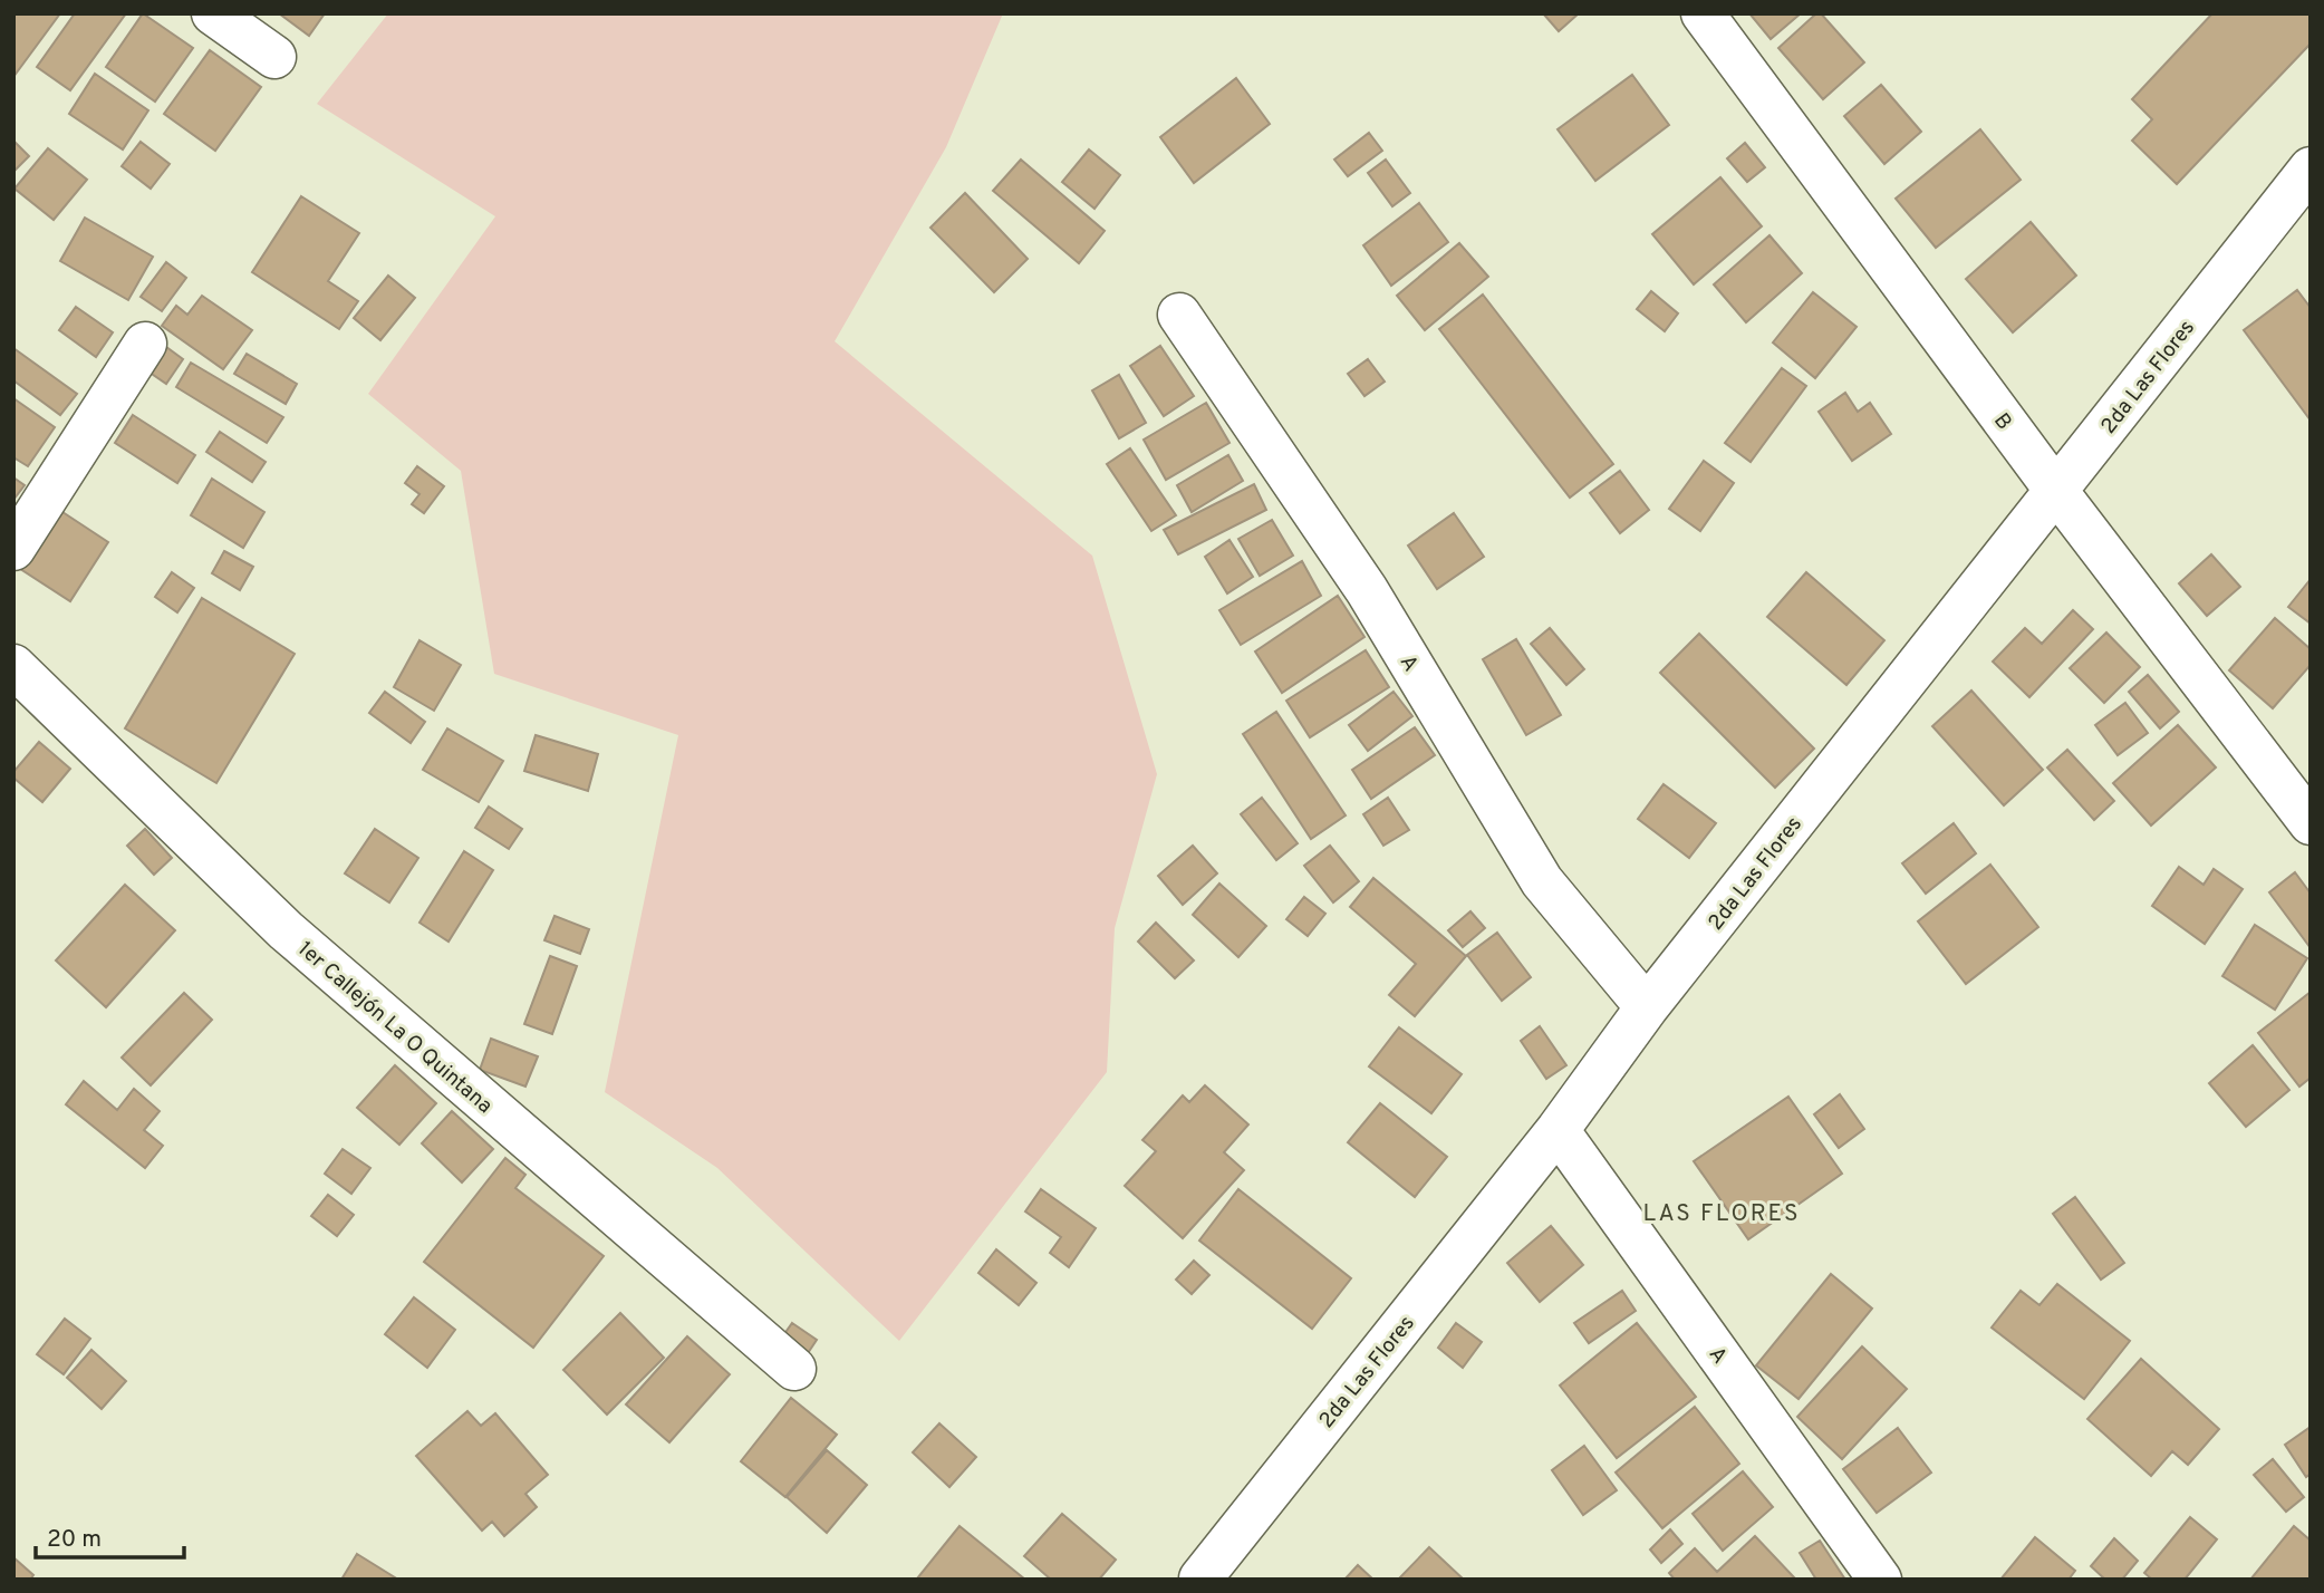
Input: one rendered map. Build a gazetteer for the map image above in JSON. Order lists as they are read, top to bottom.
{
  "streets": {
    "street": [
      "2da Las Flores",
      "B",
      "A",
      "1er Callejón La O Quintana"
    ]
  },
  "crossings": [
    ["2da Las Flores", "B"],
    ["2da Las Flores", "A"]
  ],
  "districts": ["LAS FLORES"],
  "scale_bar": "20 m"
}
